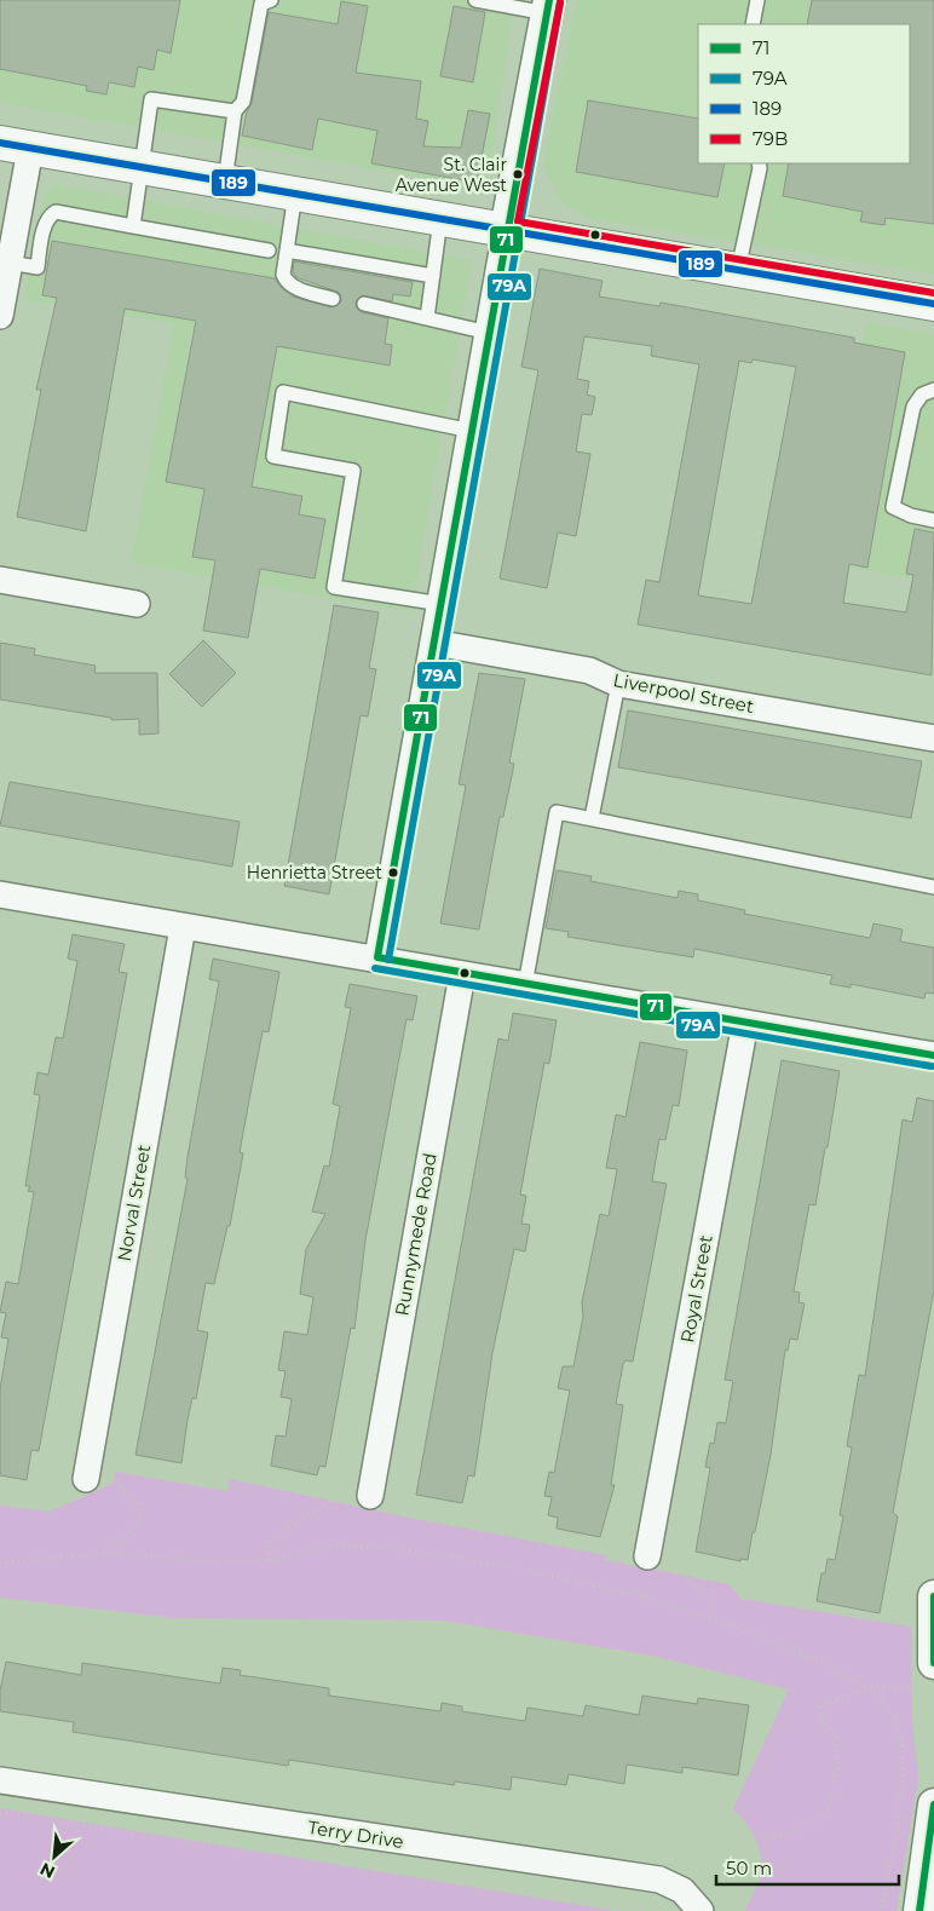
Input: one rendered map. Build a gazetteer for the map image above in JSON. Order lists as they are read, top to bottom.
{
  "streets": {
    "street": [
      "Liverpool Street",
      "Norval Street",
      "Runnymede Road",
      "Royal Street",
      "Terry Drive"
    ]
  },
  "places": ["St. Clair Avenue West", "Henrietta Street"],
  "lines": [
    "transit line 71",
    "transit line 79A",
    "transit line 79B",
    "transit line 189"
  ],
  "legend": [
    "71",
    "79A",
    "189",
    "79B"
  ],
  "scale_bar": "50 m",
  "north": "bottom left"
}
